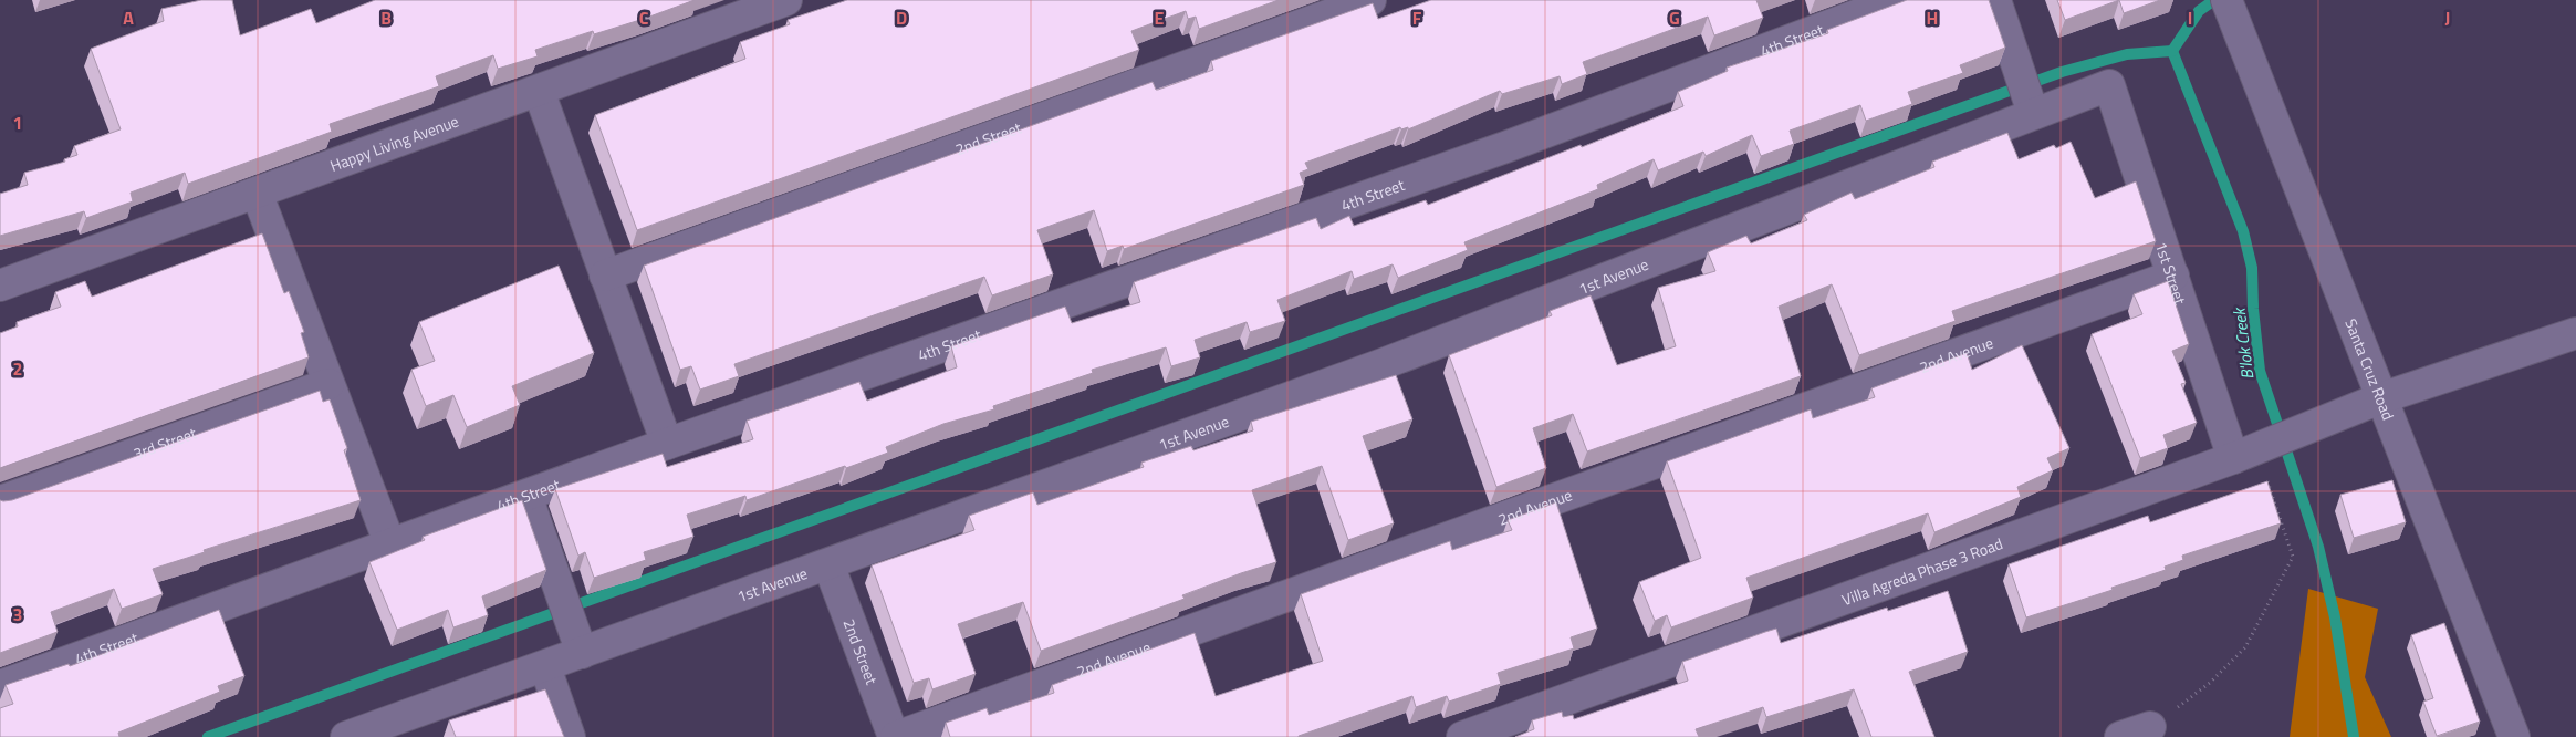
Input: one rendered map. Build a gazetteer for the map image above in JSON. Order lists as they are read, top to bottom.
{
  "streets": {
    "street": [
      "4th Street",
      "2nd Street",
      "Happy Living Avenue",
      "1st Street",
      "1st Avenue",
      "2nd Avenue",
      "Santa Cruz Road",
      "3rd Street",
      "Villa Agreda Phase 3 Road"
    ]
  },
  "crossings": [
    ["2nd Street", "1st Avenue"],
    ["2nd Street", "2nd Avenue"],
    ["1st Street", "1st Avenue"],
    ["1st Street", "2nd Avenue"],
    ["1st Street", "Villa Agreda Phase 3 Road"],
    ["Santa Cruz Road", "Villa Agreda Phase 3 Road"]
  ],
  "water": ["B'lok Creek"],
  "grid": {
    "columns": [
      "A",
      "B",
      "C",
      "D",
      "E",
      "F",
      "G",
      "H",
      "I",
      "J"
    ],
    "rows": ["1", "2", "3"]
  }
}
